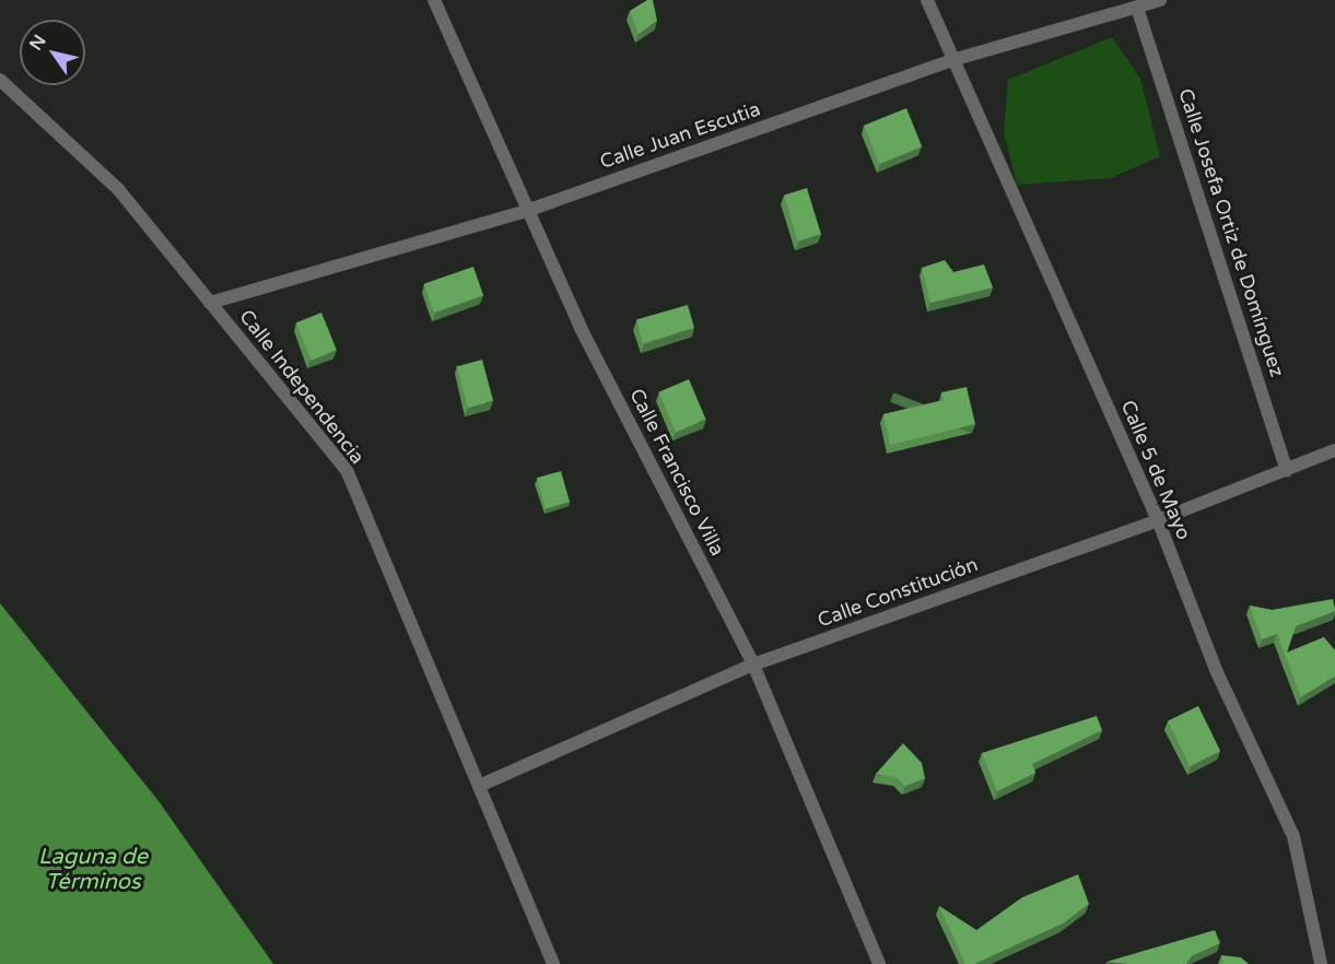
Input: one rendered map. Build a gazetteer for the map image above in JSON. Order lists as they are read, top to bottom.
{
  "streets": {
    "street": [
      "Calle Juan Escutia",
      "Calle Josefa Ortiz de Domínguez",
      "Calle Independencia",
      "Calle 5 de Mayo",
      "Calle Francisco Villa",
      "Calle Constitución"
    ]
  },
  "crossings": [
    ["Calle Juan Escutia", "Calle Josefa Ortiz de Domínguez"],
    ["Calle Juan Escutia", "Calle Independencia"],
    ["Calle Juan Escutia", "Calle 5 de Mayo"],
    ["Calle Juan Escutia", "Calle Francisco Villa"],
    ["Calle Josefa Ortiz de Domínguez", "Calle Constitución"],
    ["Calle Independencia", "Calle Constitución"],
    ["Calle 5 de Mayo", "Calle Constitución"],
    ["Calle Francisco Villa", "Calle Constitución"]
  ],
  "water": ["Laguna de Términos"],
  "north": "top left"
}
